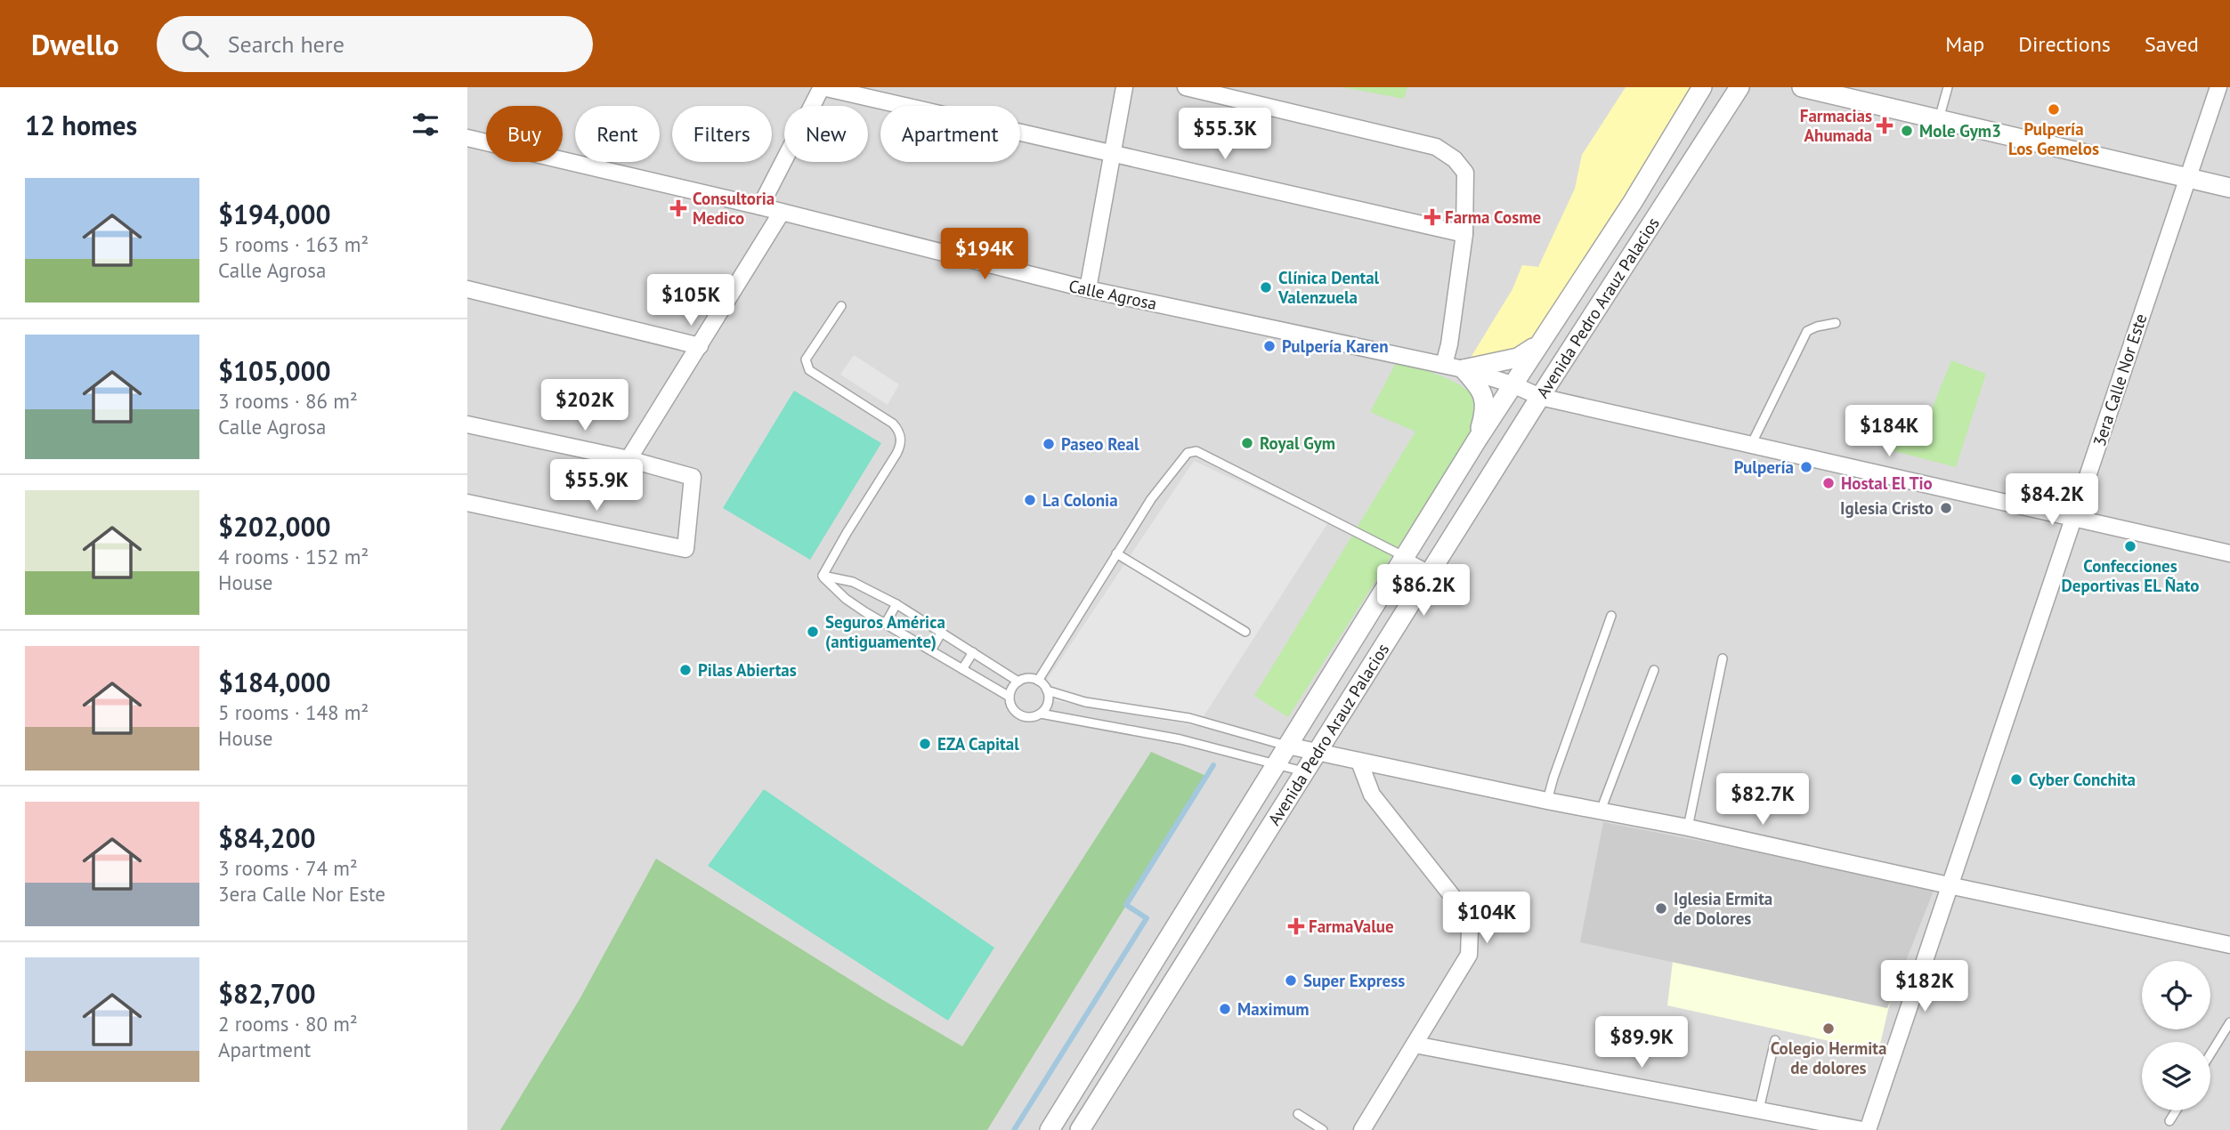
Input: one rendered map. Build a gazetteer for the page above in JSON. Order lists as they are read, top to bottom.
{
  "streets": {
    "street": ["Calle Agrosa", "Avenida Pedro Arauz Palacios", "3era Calle Nor Este"]
  },
  "crossings": [
    ["Calle Agrosa", "Avenida Pedro Arauz Palacios"],
    ["Calle Agrosa", "3era Calle Nor Este"]
  ],
  "places": {
    "other": [
      "Pulpería Los Gemelos",
      "Mole Gym3",
      "Clínica Dental Valenzuela",
      "Pulpería Karen",
      "Royal Gym",
      "Paseo Real",
      "Pulpería",
      "Hostal El Tio",
      "La Colonia",
      "Iglesia Cristo",
      "Confecciones Deportivas EL Ñato",
      "Seguros América (antiguamente)",
      "Pilas Abiertas",
      "EZA Capital",
      "Cyber Conchita",
      "Iglesia Ermita de Dolores",
      "Super Express",
      "Maximum",
      "Colegio Hermita de dolores"
    ],
    "health": [
      "Farmacias Ahumada",
      "Consultoria Medico",
      "Farma Cosme",
      "FarmaValue"
    ]
  },
  "page": {
    "header": "Dwello",
    "search": "Search here",
    "nav": ["Map", "Directions", "Saved"],
    "heading": "12 homes",
    "chip": [
      "Buy",
      "Rent",
      "Filters",
      "New",
      "Apartment"
    ],
    "price": [
      "$55.3K",
      "$194K",
      "$105K",
      "$202K",
      "$184K",
      "$55.9K",
      "$84.2K",
      "$86.2K",
      "$82.7K",
      "$104K",
      "$182K",
      "$89.9K"
    ],
    "list": [
      {
        "name": "$194,000",
        "note": "5 rooms · 163 m² · Calle Agrosa"
      },
      {
        "name": "$105,000",
        "note": "3 rooms · 86 m² · Calle Agrosa"
      },
      {
        "name": "$202,000",
        "note": "4 rooms · 152 m² · House"
      },
      {
        "name": "$184,000",
        "note": "5 rooms · 148 m² · House"
      },
      {
        "name": "$84,200",
        "note": "3 rooms · 74 m² · 3era Calle Nor Este"
      },
      {
        "name": "$82,700",
        "note": "2 rooms · 80 m² · Apartment"
      }
    ]
  }
}
